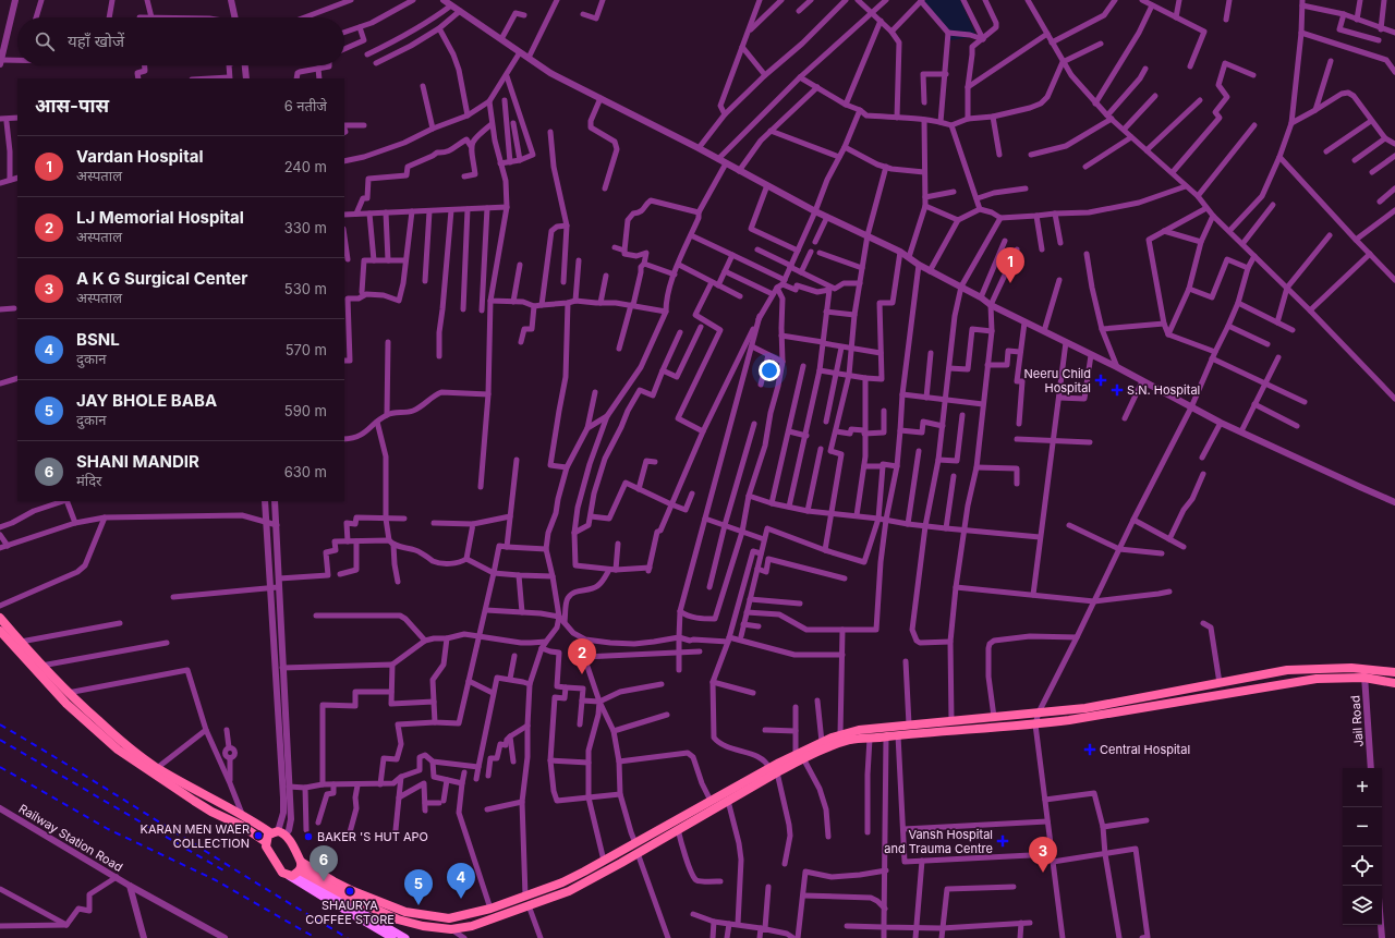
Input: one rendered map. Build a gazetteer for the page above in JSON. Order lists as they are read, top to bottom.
{
  "streets": {
    "street": ["Jail Road", "Railway Station Road"]
  },
  "places": {
    "health": [
      "Neeru Child Hospital",
      "S.N. Hospital",
      "Central Hospital",
      "Vansh Hospital and Trauma Centre"
    ],
    "other": ["KARAN MEN WAER COLLECTION", "BAKER 'S HUT APO", "SHAURYA COFFEE STORE"]
  },
  "page": {
    "search": "यहाँ खोजें",
    "heading": ["आस-पास", "6 नतीजे"],
    "list": [
      {
        "mark": "1",
        "name": "Vardan Hospital",
        "note": "अस्पताल",
        "value": "240 m"
      },
      {
        "mark": "2",
        "name": "LJ Memorial Hospital",
        "note": "अस्पताल",
        "value": "330 m"
      },
      {
        "mark": "3",
        "name": "A K G Surgical Center",
        "note": "अस्पताल",
        "value": "530 m"
      },
      {
        "mark": "4",
        "name": "BSNL",
        "note": "दुकान",
        "value": "570 m"
      },
      {
        "mark": "5",
        "name": "JAY BHOLE BABA",
        "note": "दुकान",
        "value": "590 m"
      },
      {
        "mark": "6",
        "name": "SHANI MANDIR",
        "note": "मंदिर",
        "value": "630 m"
      }
    ],
    "pins": [
      "1",
      "2",
      "3",
      "6",
      "4",
      "5"
    ],
    "map_buttons": ["+", "−"]
  }
}
